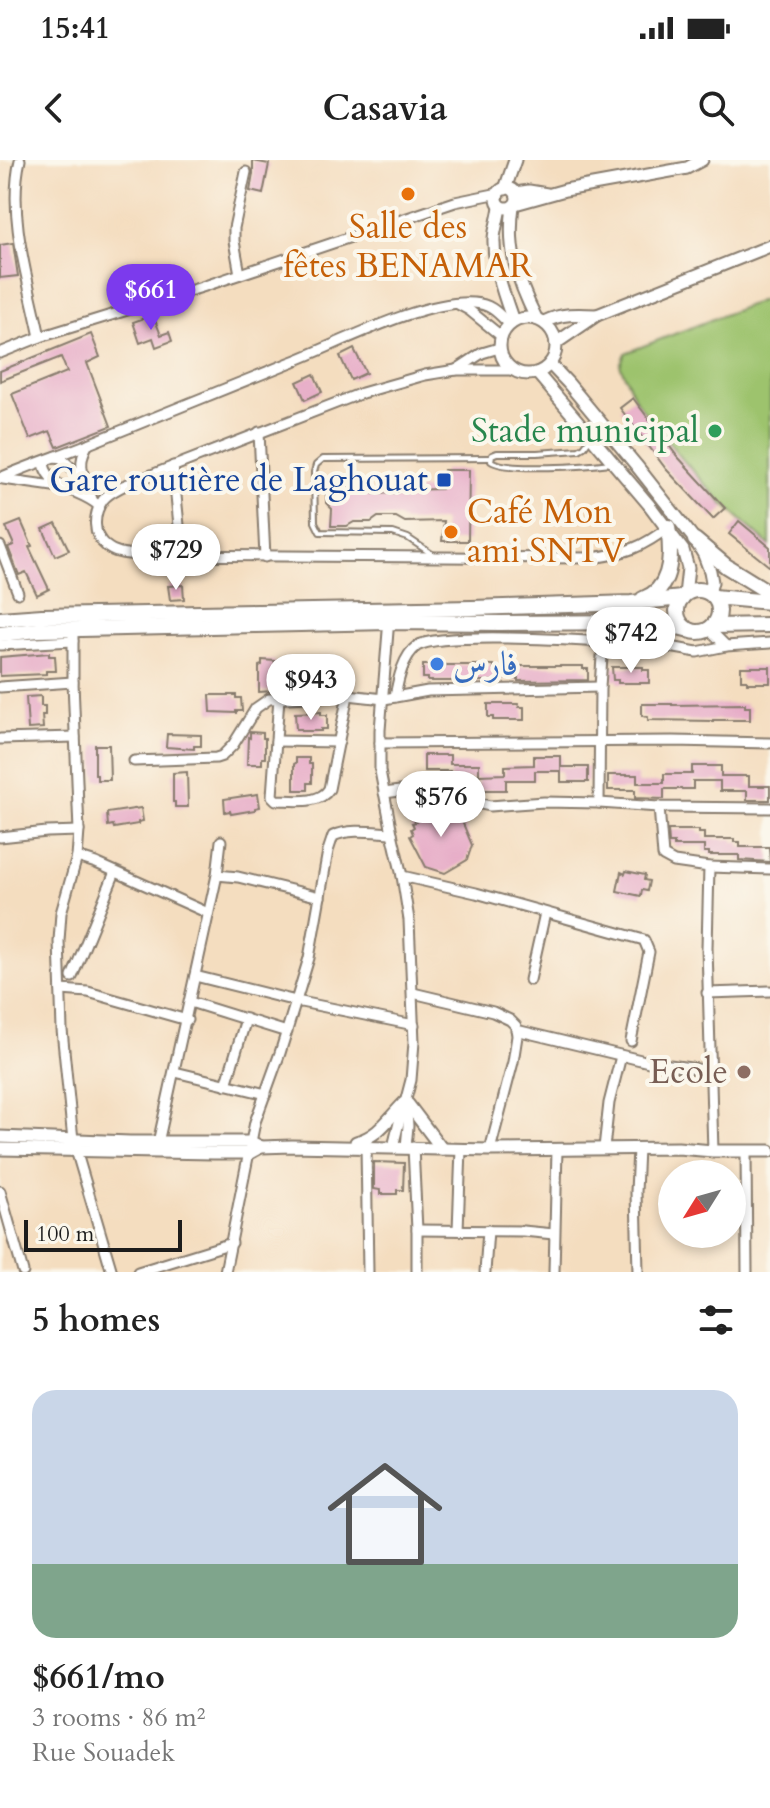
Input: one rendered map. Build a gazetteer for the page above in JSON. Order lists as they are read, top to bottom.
{
  "places": {
    "other": [
      "Salle des fêtes BENAMAR",
      "Stade municipal",
      "Café Mon ami SNTV",
      "فارس",
      "Ecole"
    ],
    "transit": ["Gare routière de Laghouat"]
  },
  "scale_bar": "100 m",
  "north": "bottom left",
  "page": {
    "status": "15:41",
    "header": "Casavia",
    "price": [
      "$661",
      "$729",
      "$742",
      "$943",
      "$576"
    ],
    "scale": "100 m",
    "heading": "5 homes",
    "list": [
      {
        "name": "$661/mo",
        "note": "3 rooms · 86 m² · Rue Souadek"
      }
    ]
  }
}
